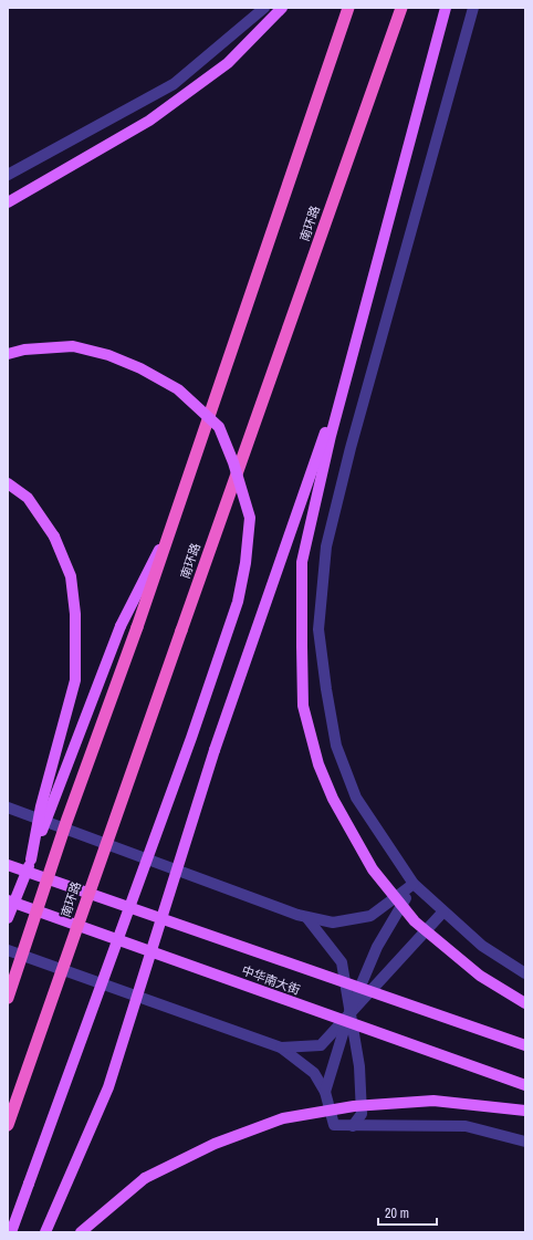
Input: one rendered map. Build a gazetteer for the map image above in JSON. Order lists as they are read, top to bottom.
{
  "streets": {
    "highway": ["南环路"],
    "main road": ["中华南大街"]
  },
  "scale_bar": "20 m"
}
